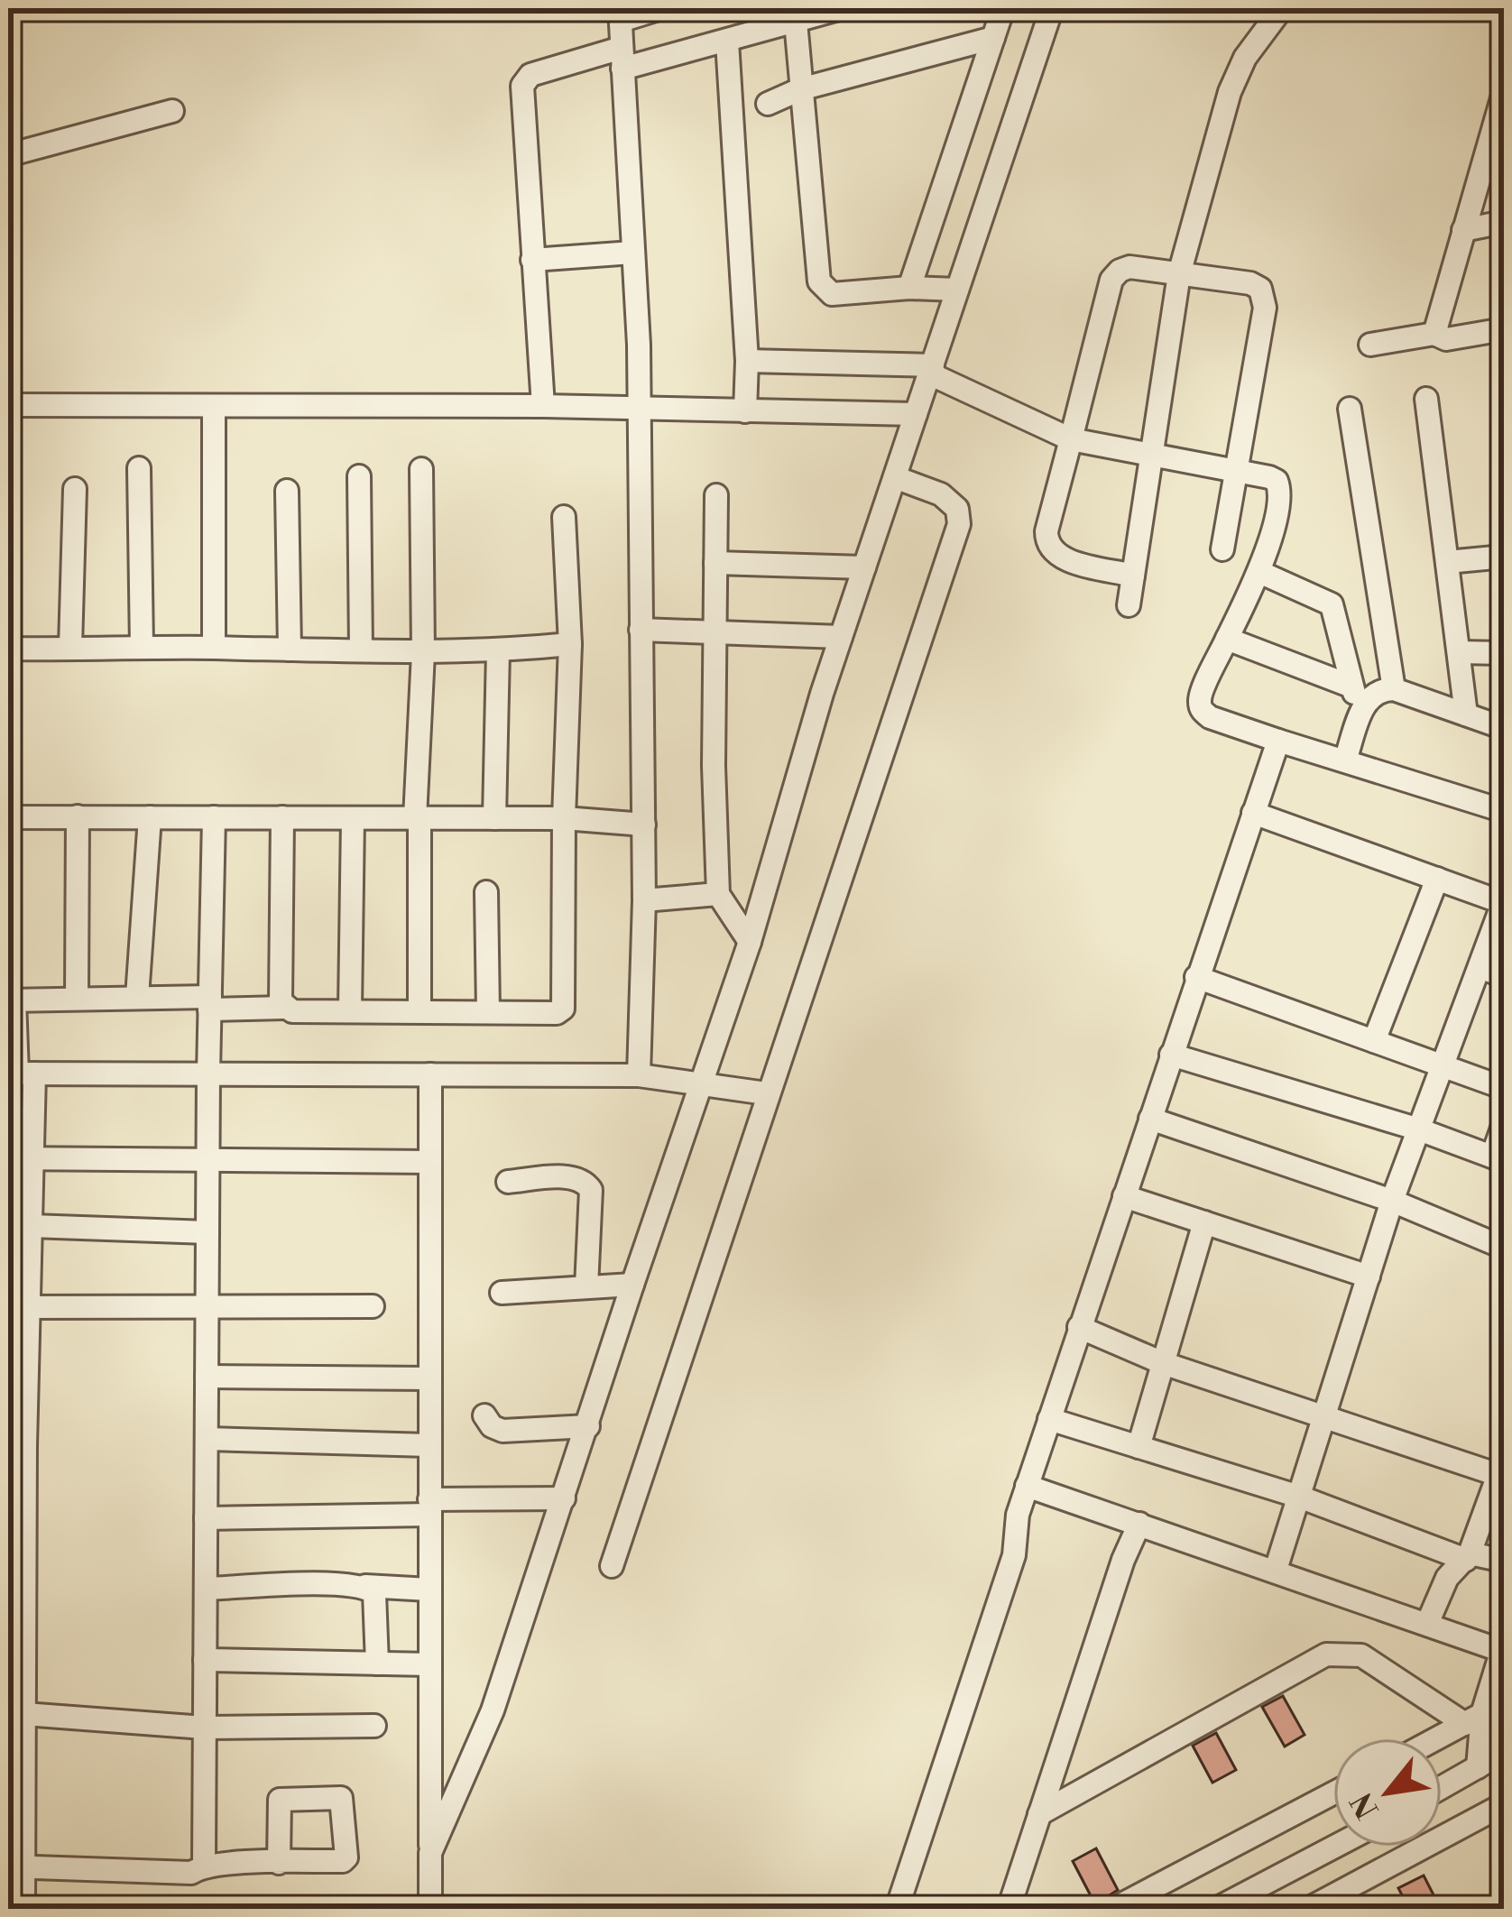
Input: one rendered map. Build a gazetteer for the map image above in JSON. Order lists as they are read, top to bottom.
{
  "north": "bottom left"
}
